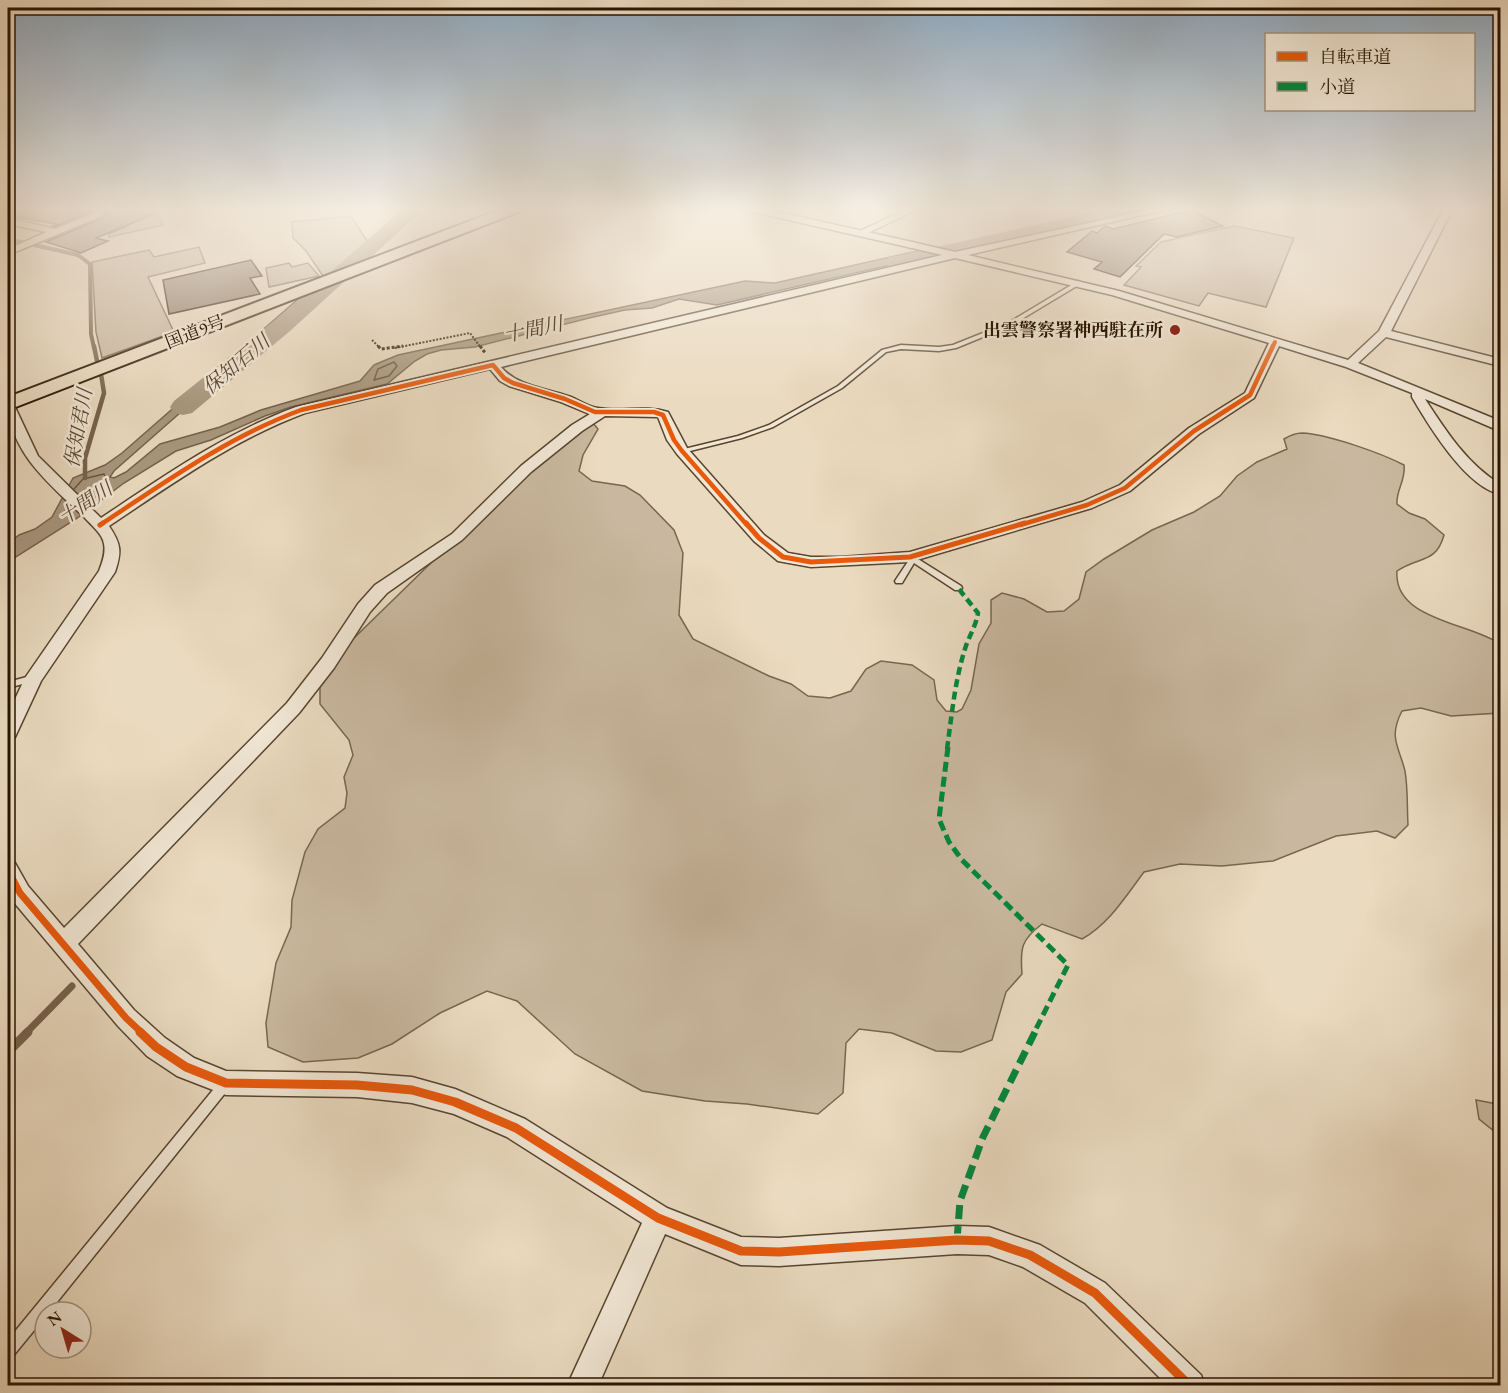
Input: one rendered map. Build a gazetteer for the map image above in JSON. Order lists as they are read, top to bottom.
{
  "streets": {
    "highway": ["国道9号"]
  },
  "water": ["十間川", "保知石川", "保知君川"],
  "places": ["出雲警察署神西駐在所"],
  "legend": ["自転車道", "小道"],
  "north": "top left"
}
